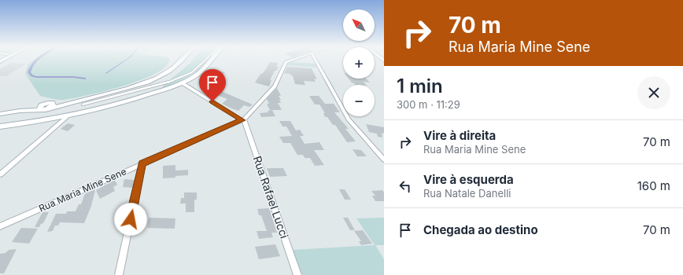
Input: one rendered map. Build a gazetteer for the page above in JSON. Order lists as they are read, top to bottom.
{
  "streets": {
    "street": ["Rua Maria Mine Sene", "Rua Rafael Lucci"]
  },
  "crossings": [
    ["Rua Maria Mine Sene", "Rua Rafael Lucci"]
  ],
  "north": "top left",
  "page": {
    "turn": ["70 m", "Rua Maria Mine Sene"],
    "map_buttons": ["+", "−"],
    "heading": ["1 min", "300 m · 11:29"],
    "list": [
      {
        "name": "Vire à direita",
        "note": "Rua Maria Mine Sene",
        "value": "70 m"
      },
      {
        "name": "Vire à esquerda",
        "note": "Rua Natale Danelli",
        "value": "160 m"
      },
      {
        "name": "Chegada ao destino",
        "value": "70 m"
      }
    ]
  }
}
